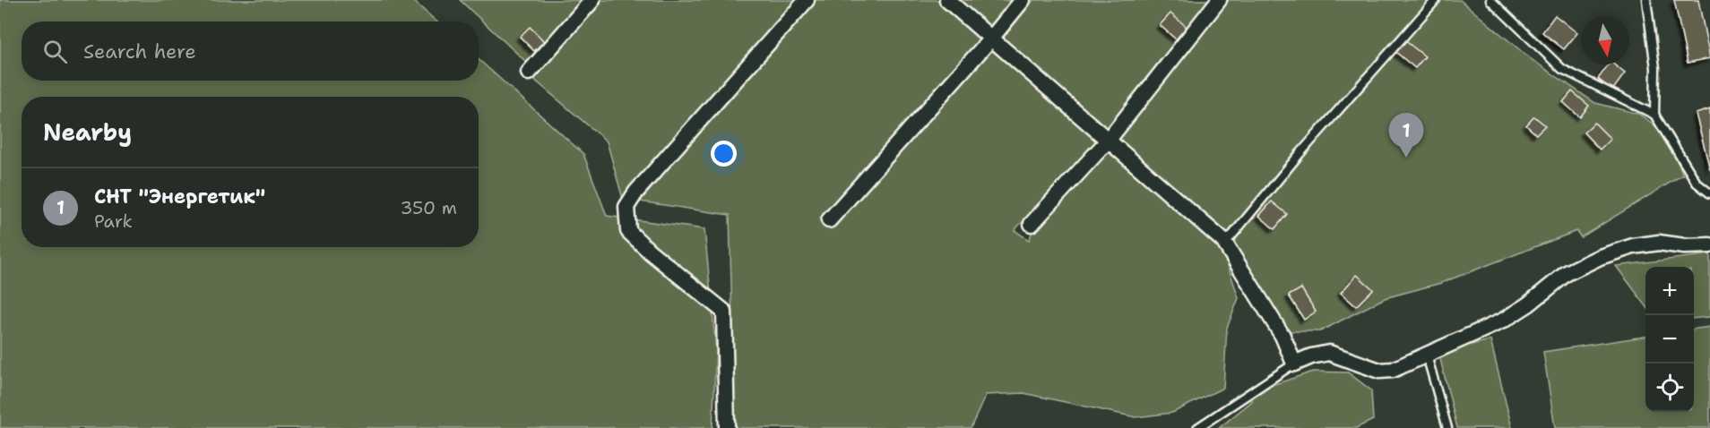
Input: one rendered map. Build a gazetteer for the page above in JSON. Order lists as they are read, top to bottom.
{
  "north": "bottom",
  "page": {
    "search": "Search here",
    "heading": "Nearby",
    "pins": "1",
    "list": [
      {
        "mark": "1",
        "name": "СНТ \"Энергетик\"",
        "note": "Park",
        "value": "350 m"
      }
    ],
    "map_buttons": ["+", "−"]
  }
}
